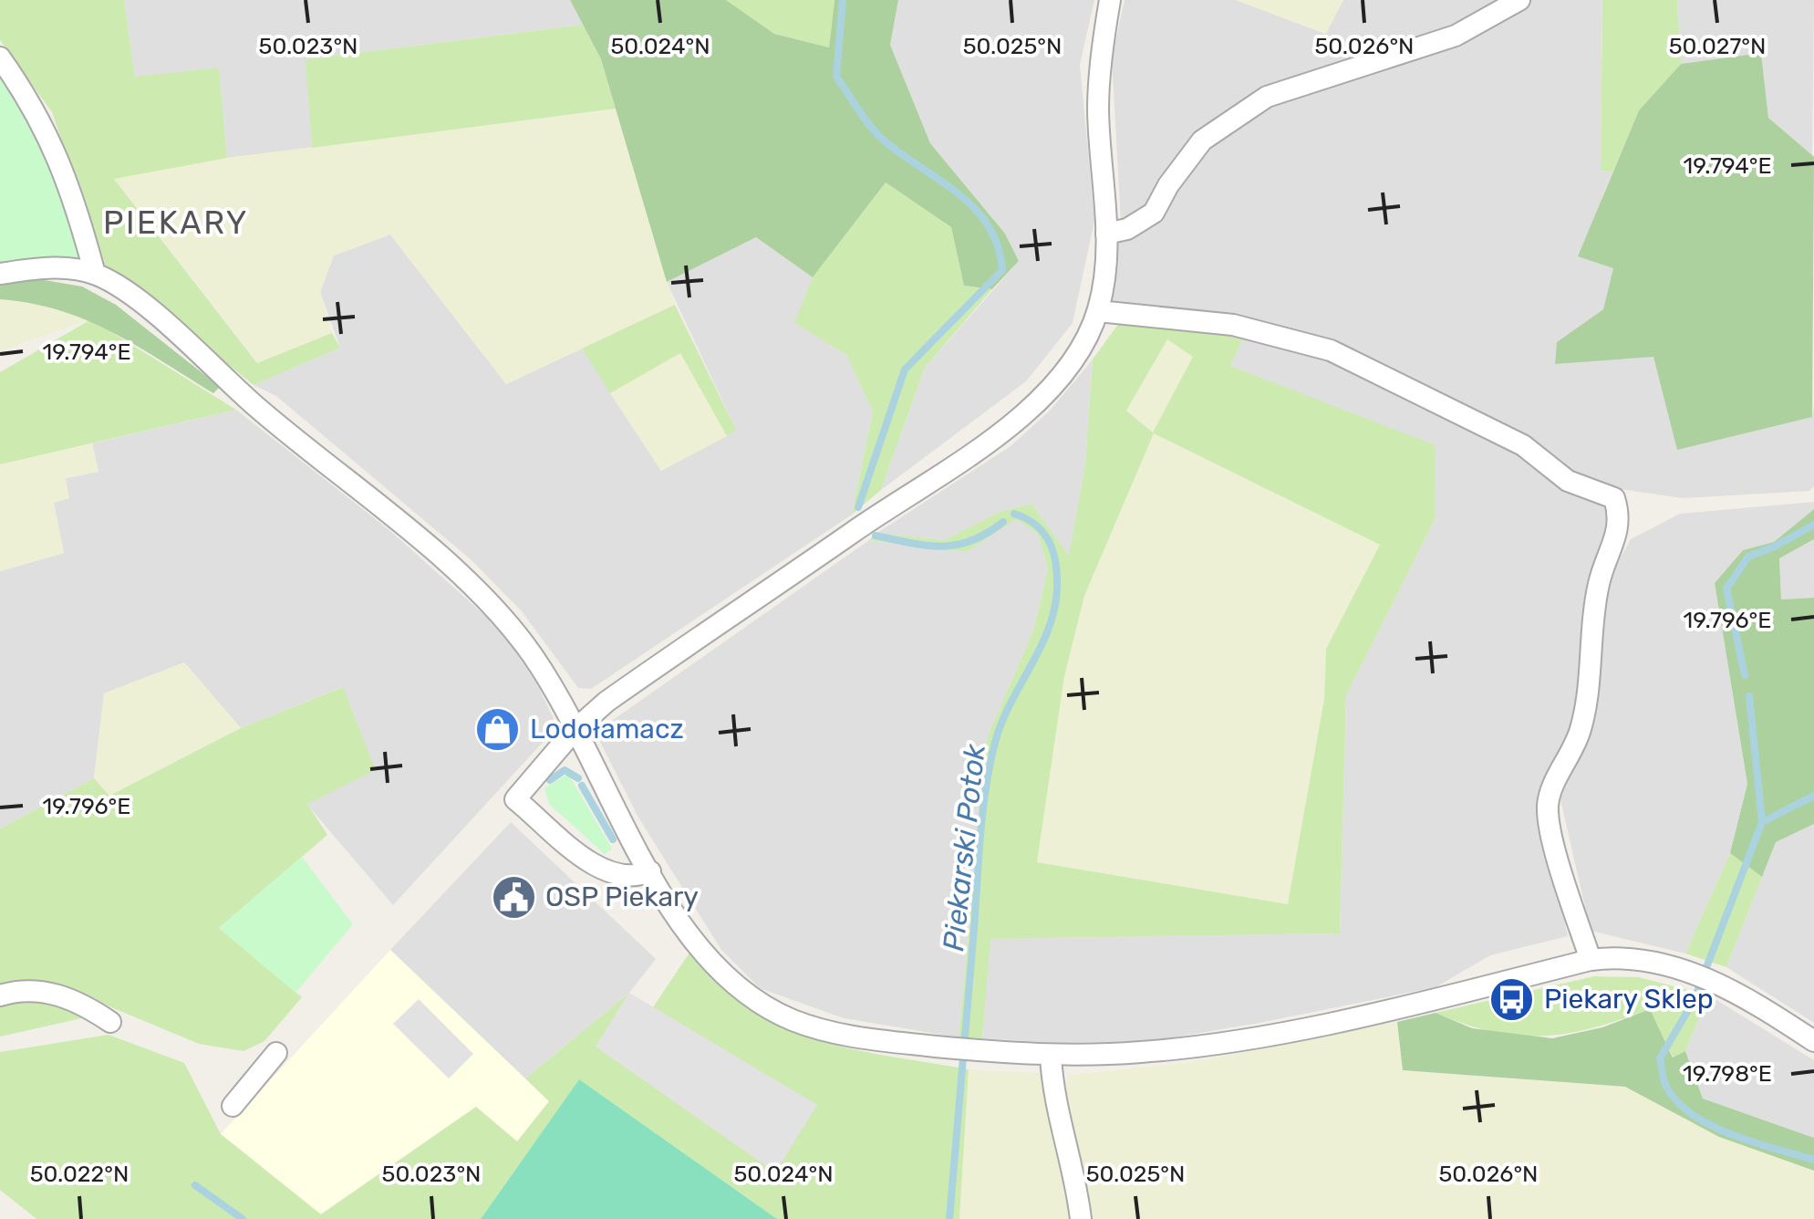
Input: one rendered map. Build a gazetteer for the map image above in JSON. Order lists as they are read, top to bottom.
{
  "districts": ["PIEKARY"],
  "water": ["Piekarski Potok"],
  "places": {
    "shop": ["Lodołamacz"],
    "public building": ["OSP Piekary"],
    "bus stop": ["Piekary Sklep"]
  },
  "coordinates": [
    "50.023°N",
    "50.024°N",
    "50.025°N",
    "50.026°N",
    "50.027°N",
    "19.794°E",
    "19.796°E",
    "19.798°E",
    "50.022°N"
  ]
}
